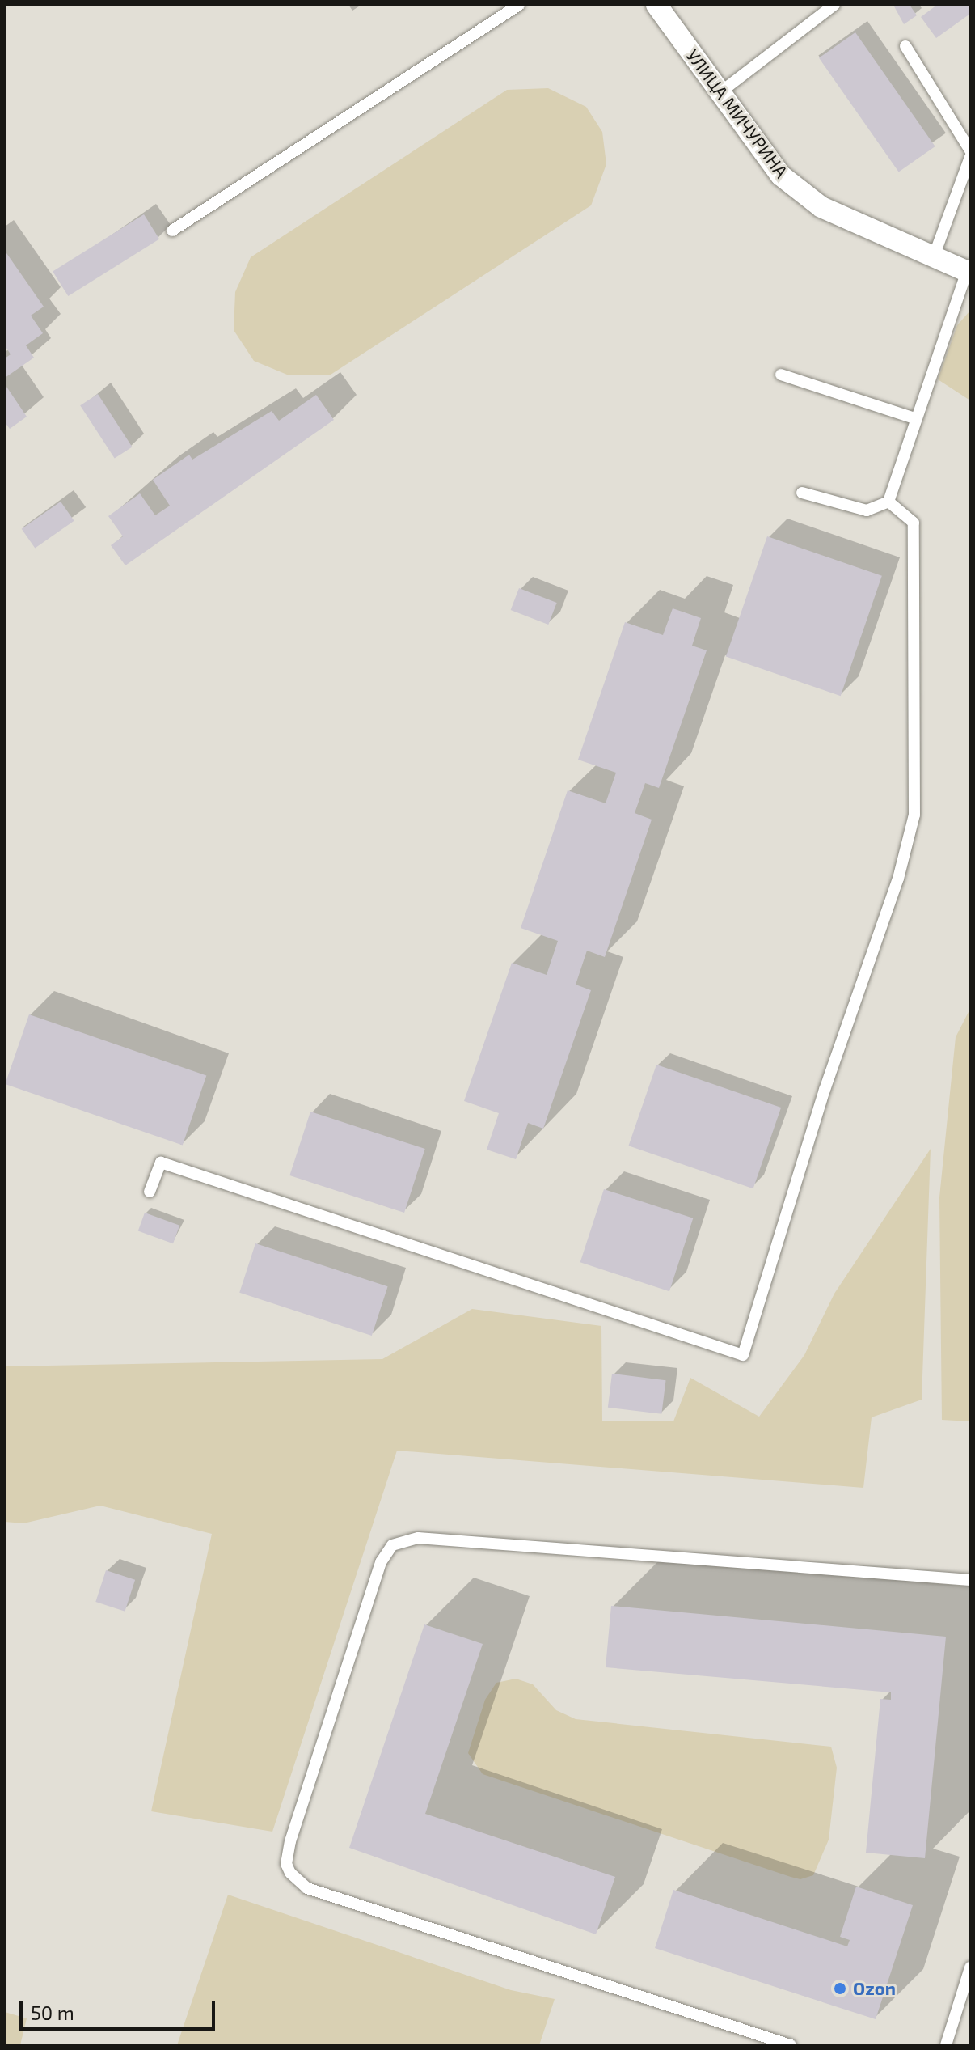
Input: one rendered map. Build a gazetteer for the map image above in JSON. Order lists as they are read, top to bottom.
{
  "streets": {
    "street": ["УЛИЦА МИЧУРИНА"]
  },
  "places": ["Ozon"],
  "scale_bar": "50 m"
}
